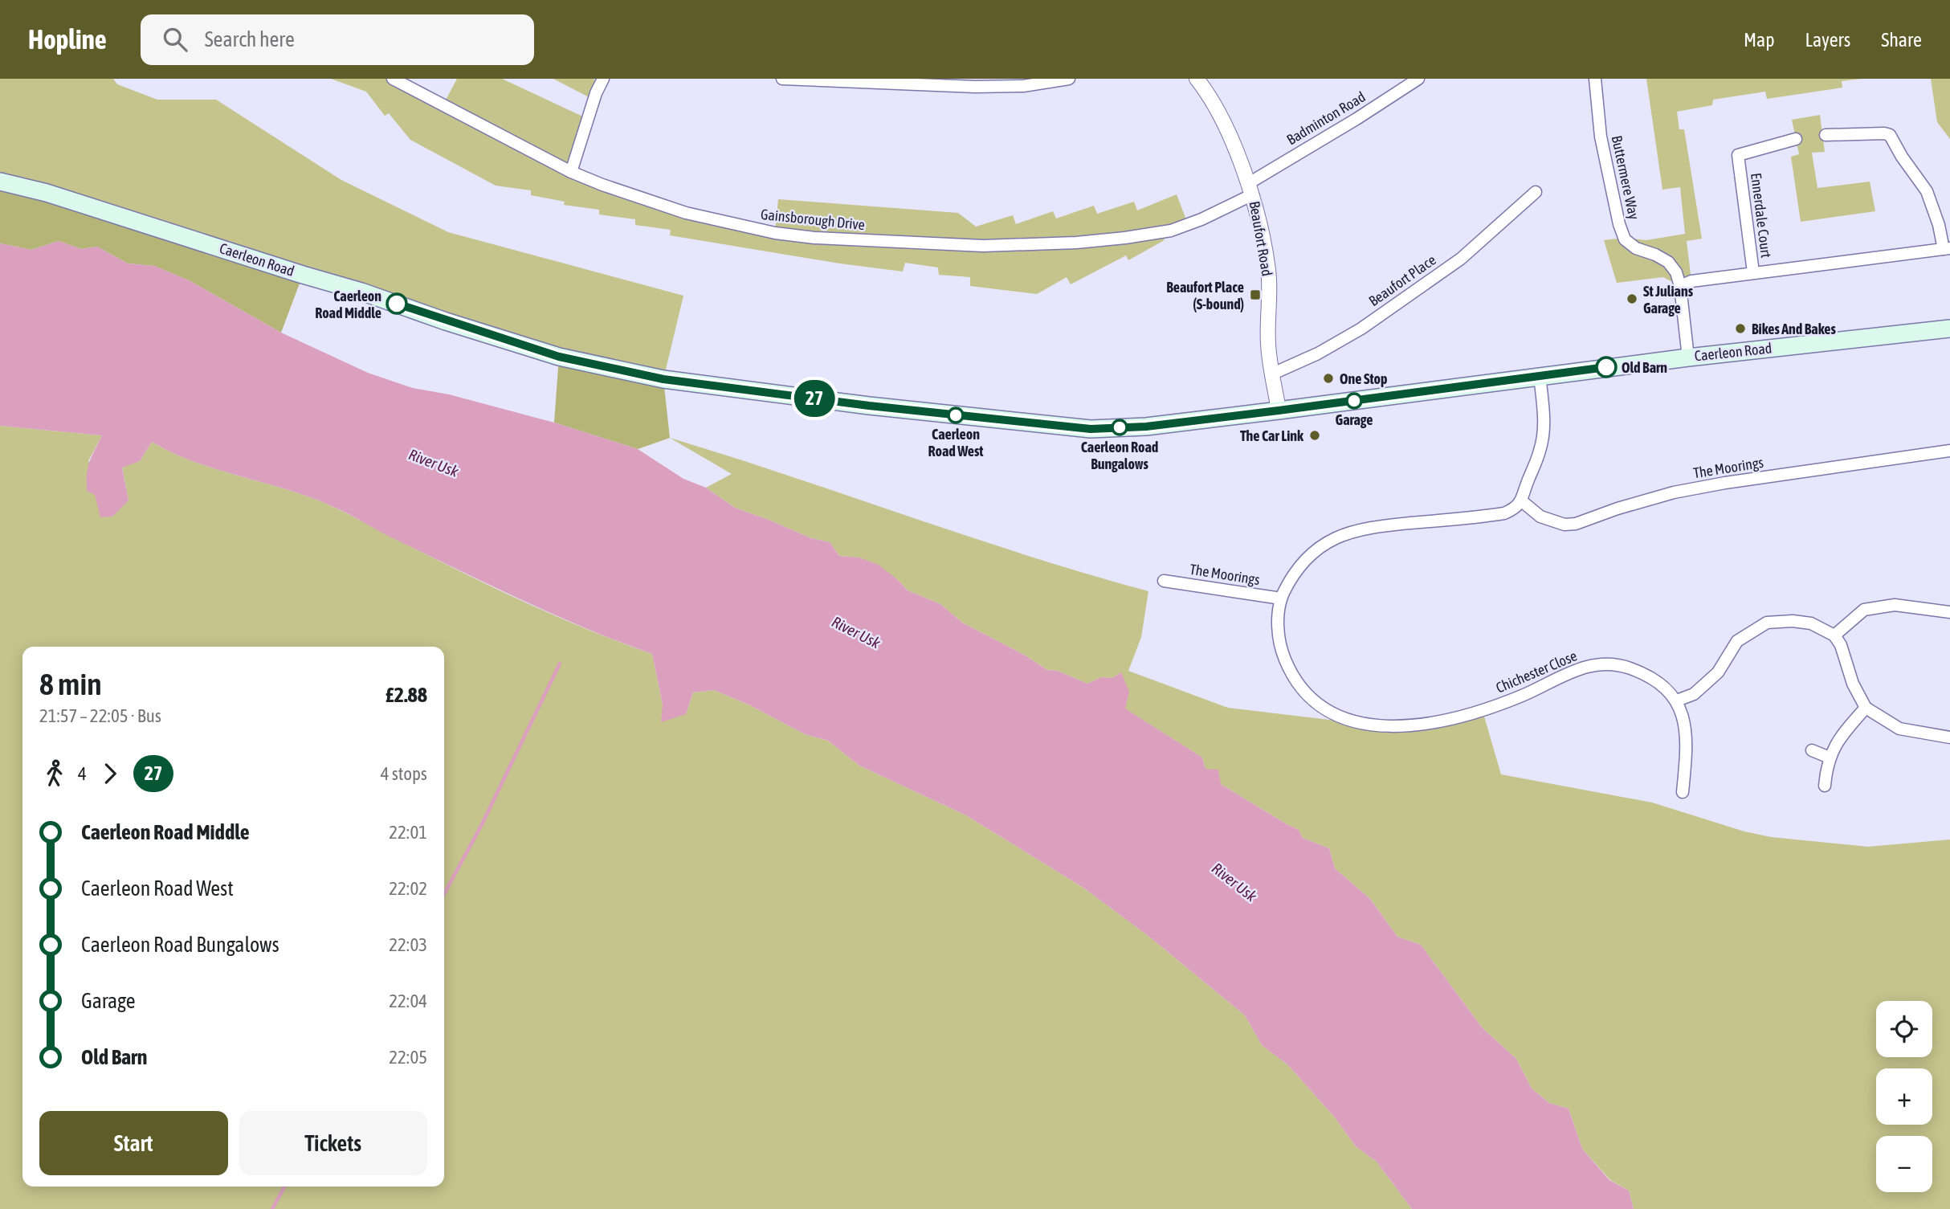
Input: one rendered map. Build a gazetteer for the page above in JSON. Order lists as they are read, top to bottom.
{
  "streets": {
    "main road": ["Caerleon Road"],
    "street": [
      "Badminton Road",
      "Buttermere Way",
      "Ennerdale Court",
      "Gainsborough Drive",
      "Beaufort Road",
      "Beaufort Place",
      "The Moorings",
      "Chichester Close"
    ]
  },
  "crossings": [
    ["Badminton Road", "Gainsborough Drive"],
    ["Badminton Road", "Beaufort Road"],
    ["Gainsborough Drive", "Beaufort Road"],
    ["Beaufort Road", "Caerleon Road"],
    ["Beaufort Road", "Beaufort Place"],
    ["The Moorings", "Chichester Close"]
  ],
  "water": ["River Usk"],
  "places": {
    "transit": ["Beaufort Place (S-bound)"],
    "other": [
      "St Julians Garage",
      "Caerleon Road Middle",
      "Bikes And Bakes",
      "Old Barn",
      "One Stop",
      "Garage",
      "Caerleon Road West",
      "Caerleon Road Bungalows",
      "The Car Link"
    ]
  },
  "lines": ["bus line 27"],
  "page": {
    "header": "Hopline",
    "search": "Search here",
    "nav": ["Map", "Layers", "Share"],
    "on_map": "27",
    "heading": ["8 min", "21:57 – 22:05 · Bus", "£2.88"],
    "legs": ["4", "27", "4 stops"],
    "list": [
      {
        "name": "Caerleon Road Middle",
        "value": "22:01"
      },
      {
        "name": "Caerleon Road West",
        "value": "22:02"
      },
      {
        "name": "Caerleon Road Bungalows",
        "value": "22:03"
      },
      {
        "name": "Garage",
        "value": "22:04"
      },
      {
        "name": "Old Barn",
        "value": "22:05"
      }
    ],
    "map_buttons": ["+", "−"],
    "buttons": ["Start", "Tickets"]
  }
}
